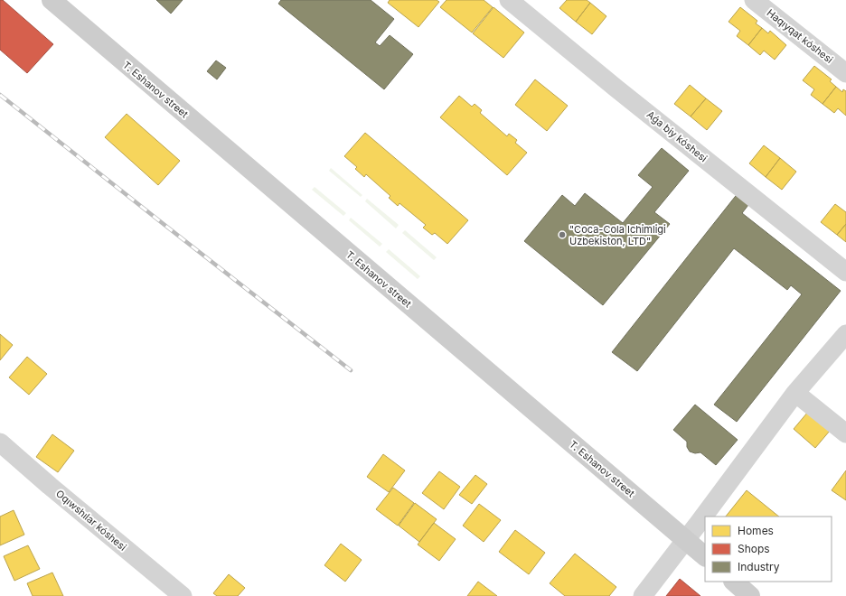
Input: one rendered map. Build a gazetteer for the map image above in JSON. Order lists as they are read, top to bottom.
{
  "streets": {
    "main road": ["T. Eshanov street"],
    "street": ["Haqıyqat kóshesi", "Aǵa biy kóshesi", "Oqıwshılar kóshesi"]
  },
  "places": ["\"Coca-Cola Ichimligi Uzbekiston, LTD\""],
  "legend": ["Homes", "Shops", "Industry"]
}
